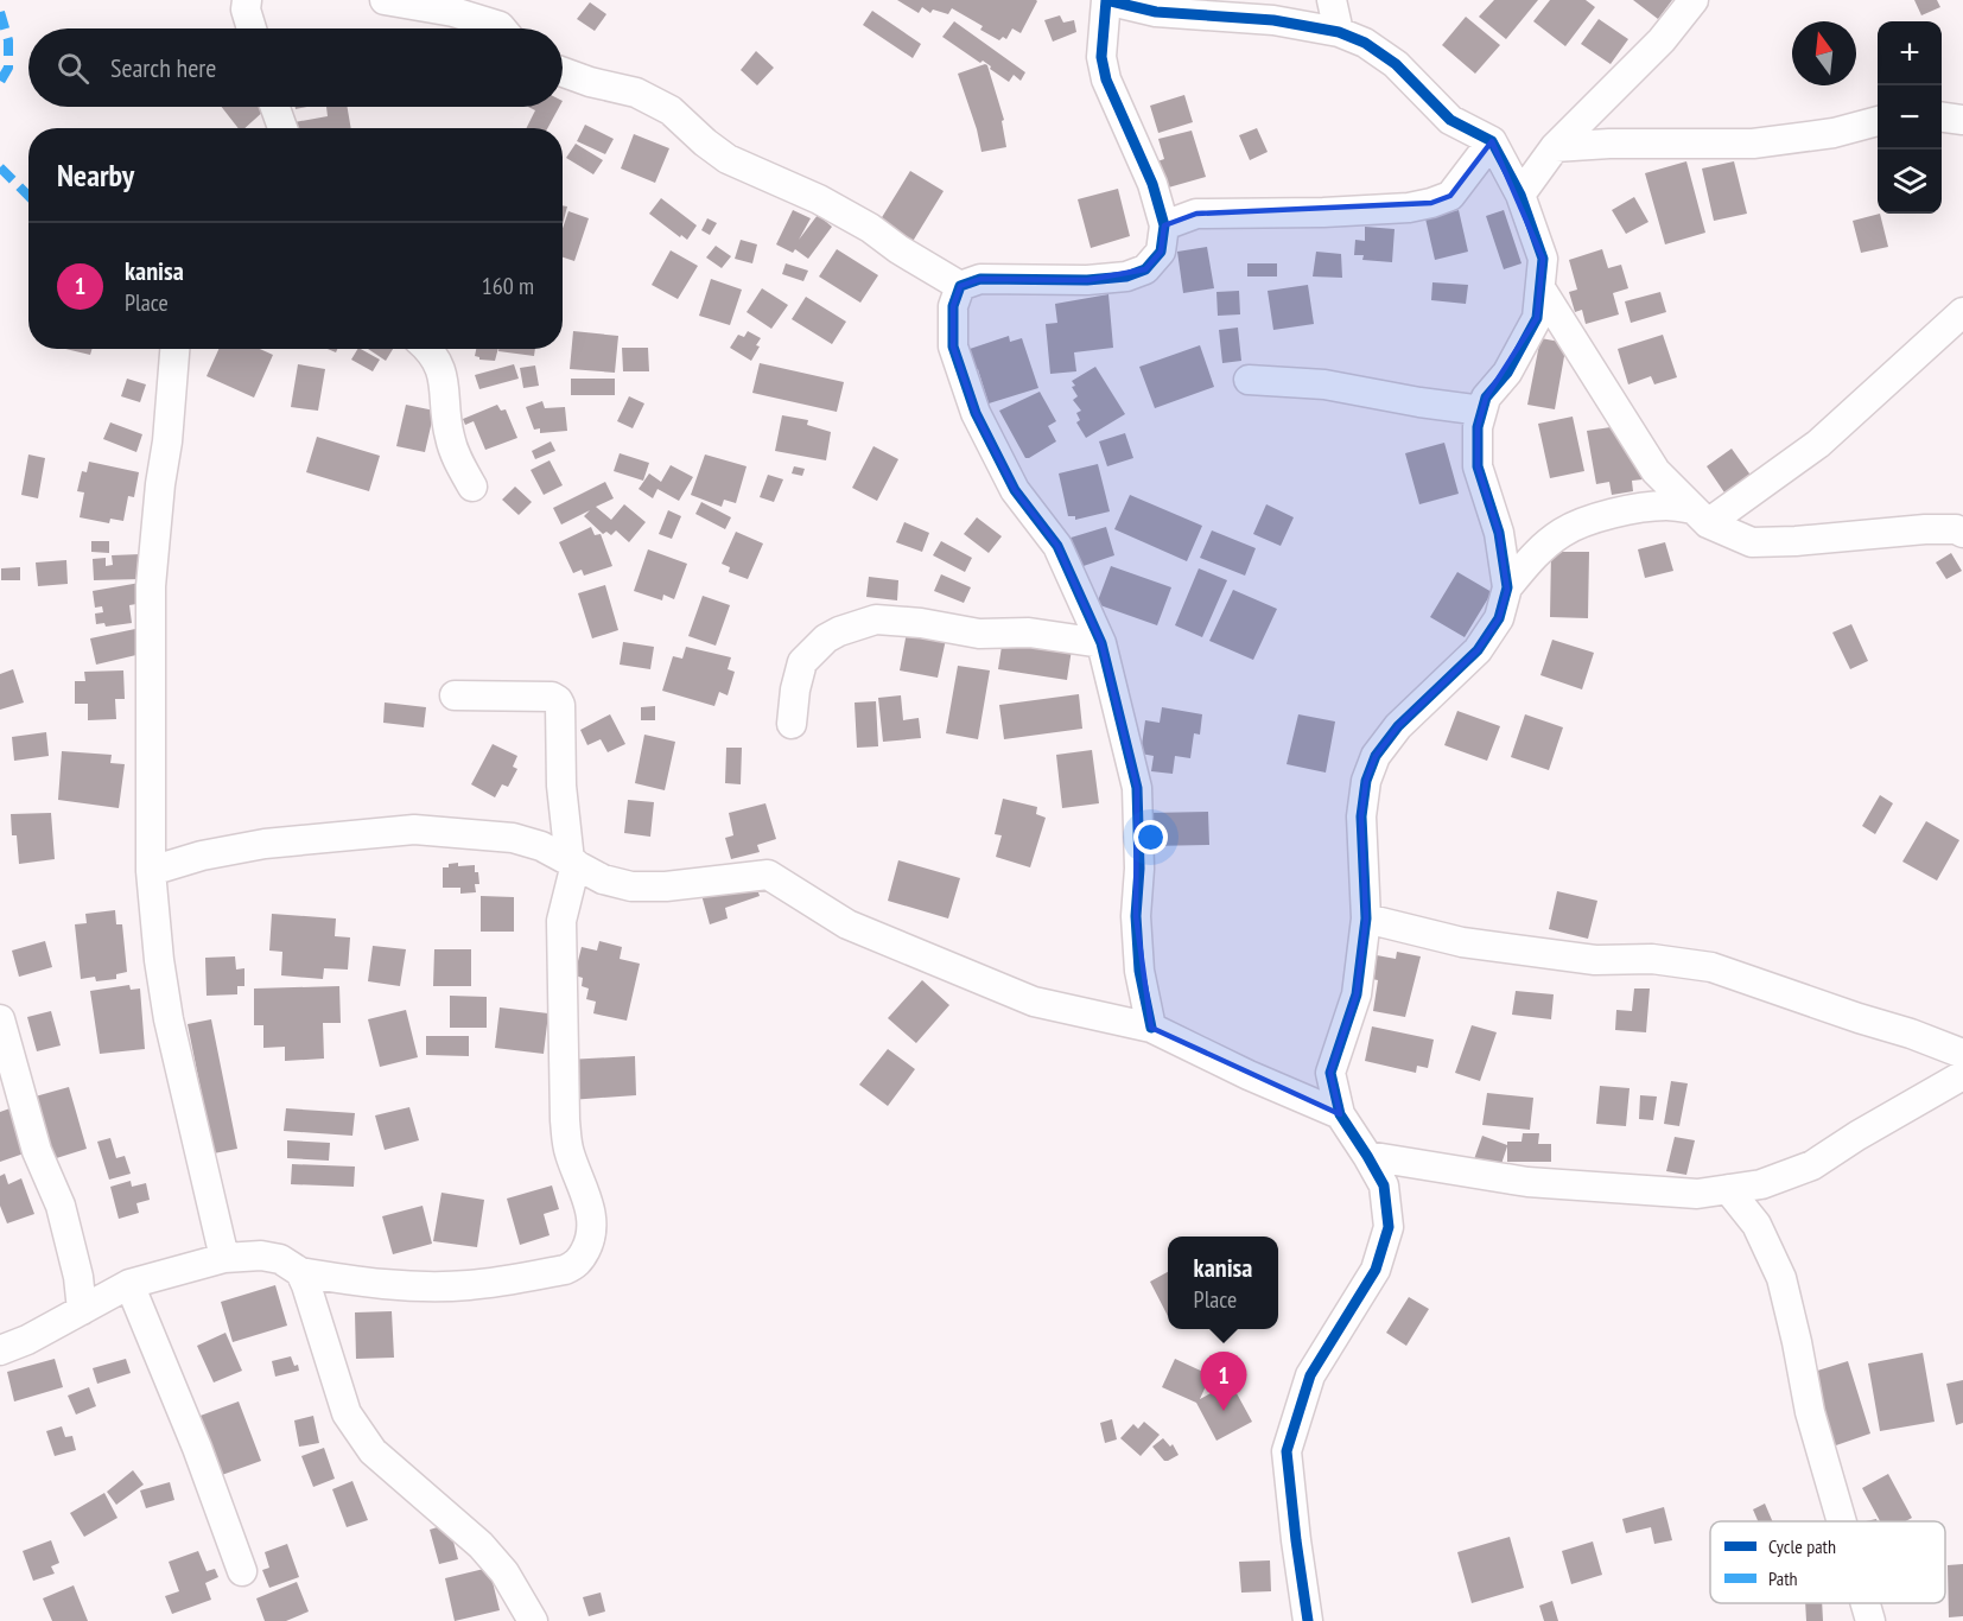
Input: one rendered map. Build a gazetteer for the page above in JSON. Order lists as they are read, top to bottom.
{
  "legend": ["Cycle path", "Path"],
  "north": "top",
  "page": {
    "map_buttons": ["+", "−"],
    "search": "Search here",
    "heading": "Nearby",
    "list": [
      {
        "mark": "1",
        "name": "kanisa",
        "note": "Place",
        "value": "160 m"
      }
    ],
    "popup": ["kanisa", "Place"],
    "pins": "1"
  }
}
